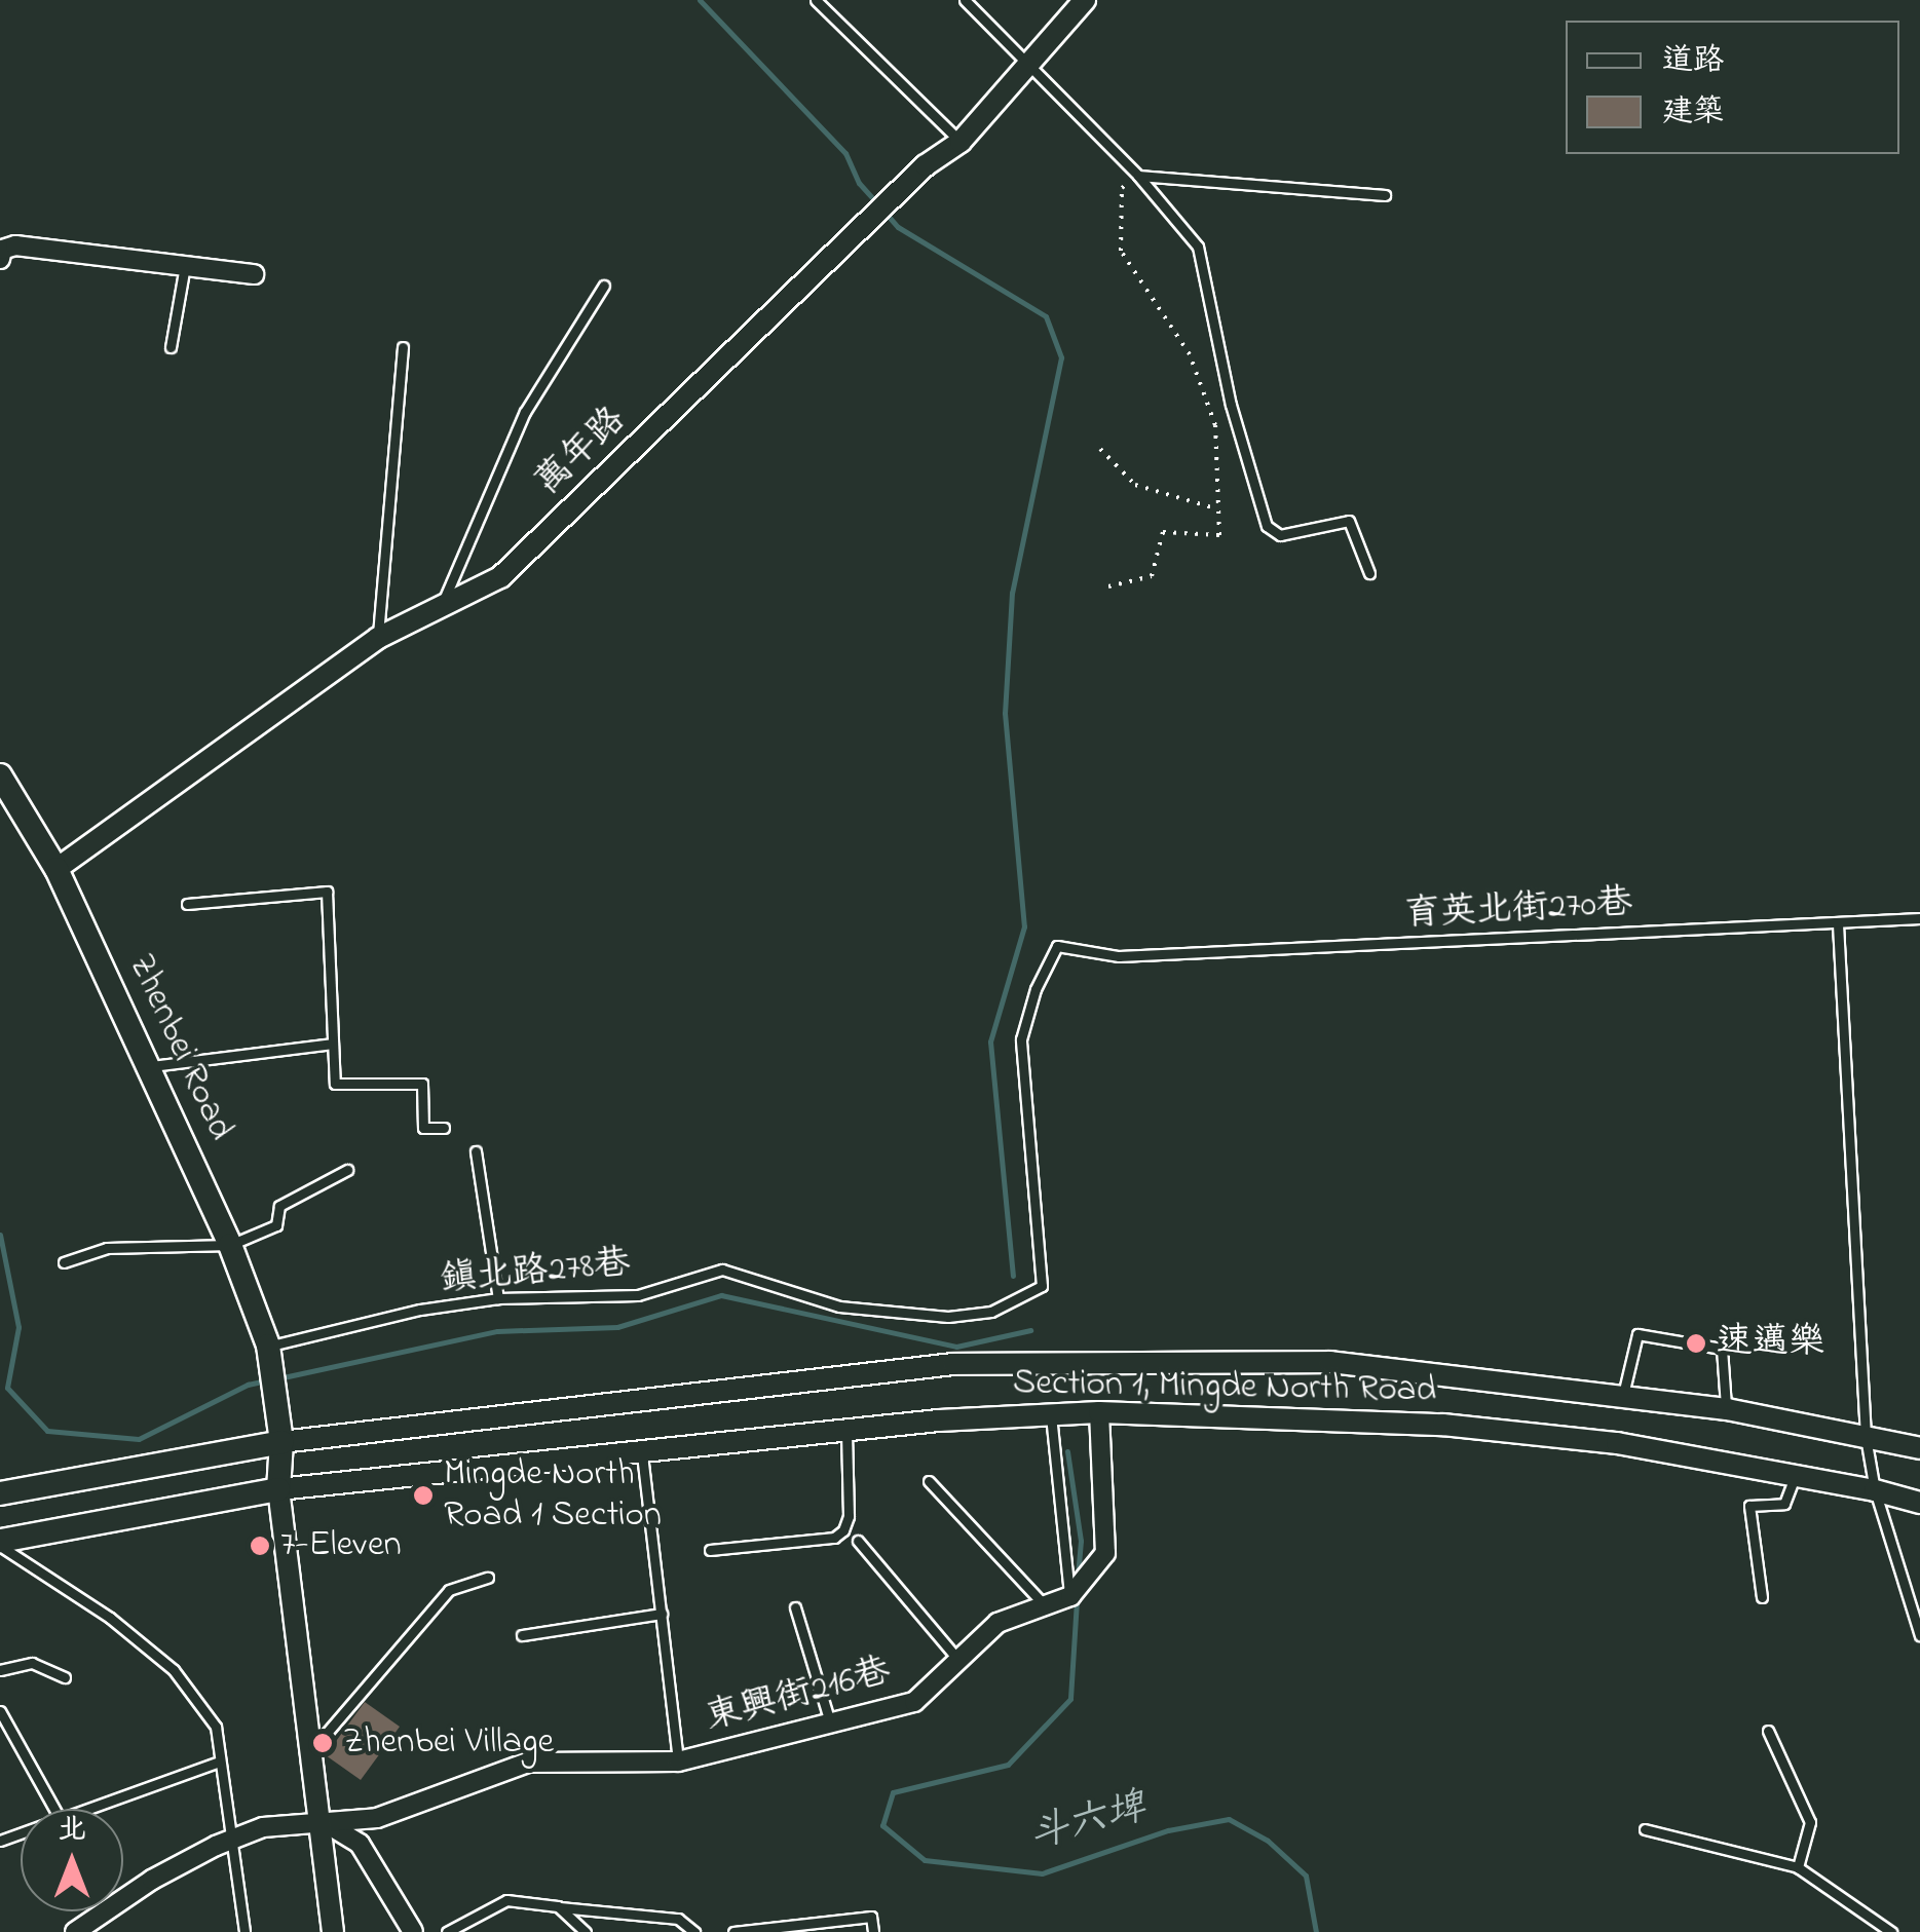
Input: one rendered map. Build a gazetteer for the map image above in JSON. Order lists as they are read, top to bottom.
{
  "streets": {
    "main road": ["Zhenbei Road"],
    "street": ["萬年路", "Section 1, Mingde North Road", "東興街216巷"],
    "lane": ["育英北街270巷", "鎮北路278巷"]
  },
  "crossings": [
    ["萬年路", "Zhenbei Road"],
    ["育英北街270巷", "鎮北路278巷"],
    ["Zhenbei Road", "鎮北路278巷"],
    ["Zhenbei Road", "Section 1, Mingde North Road"]
  ],
  "water": ["斗六埤"],
  "places": [
    "速邁樂",
    "Mingde North Road 1 Section",
    "7-Eleven",
    "Zhenbei Village"
  ],
  "legend": ["道路", "建築"],
  "north": "top"
}
